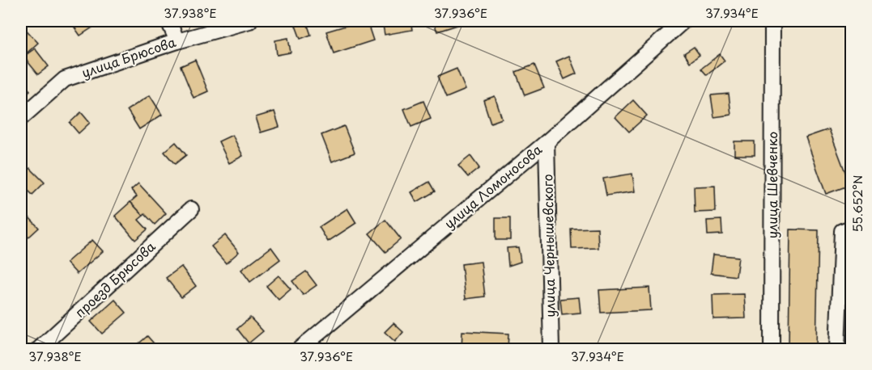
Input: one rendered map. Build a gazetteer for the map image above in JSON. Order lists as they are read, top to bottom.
{
  "streets": {
    "street": [
      "улица Брюсова",
      "улица Шевченко",
      "улица Ломоносова",
      "улица Чернышевского",
      "проезд Брюсова"
    ]
  },
  "crossings": [
    ["улица Ломоносова", "улица Чернышевского"]
  ],
  "coordinates": [
    "37.938°E",
    "37.936°E",
    "37.934°E",
    "55.652°N"
  ]
}
